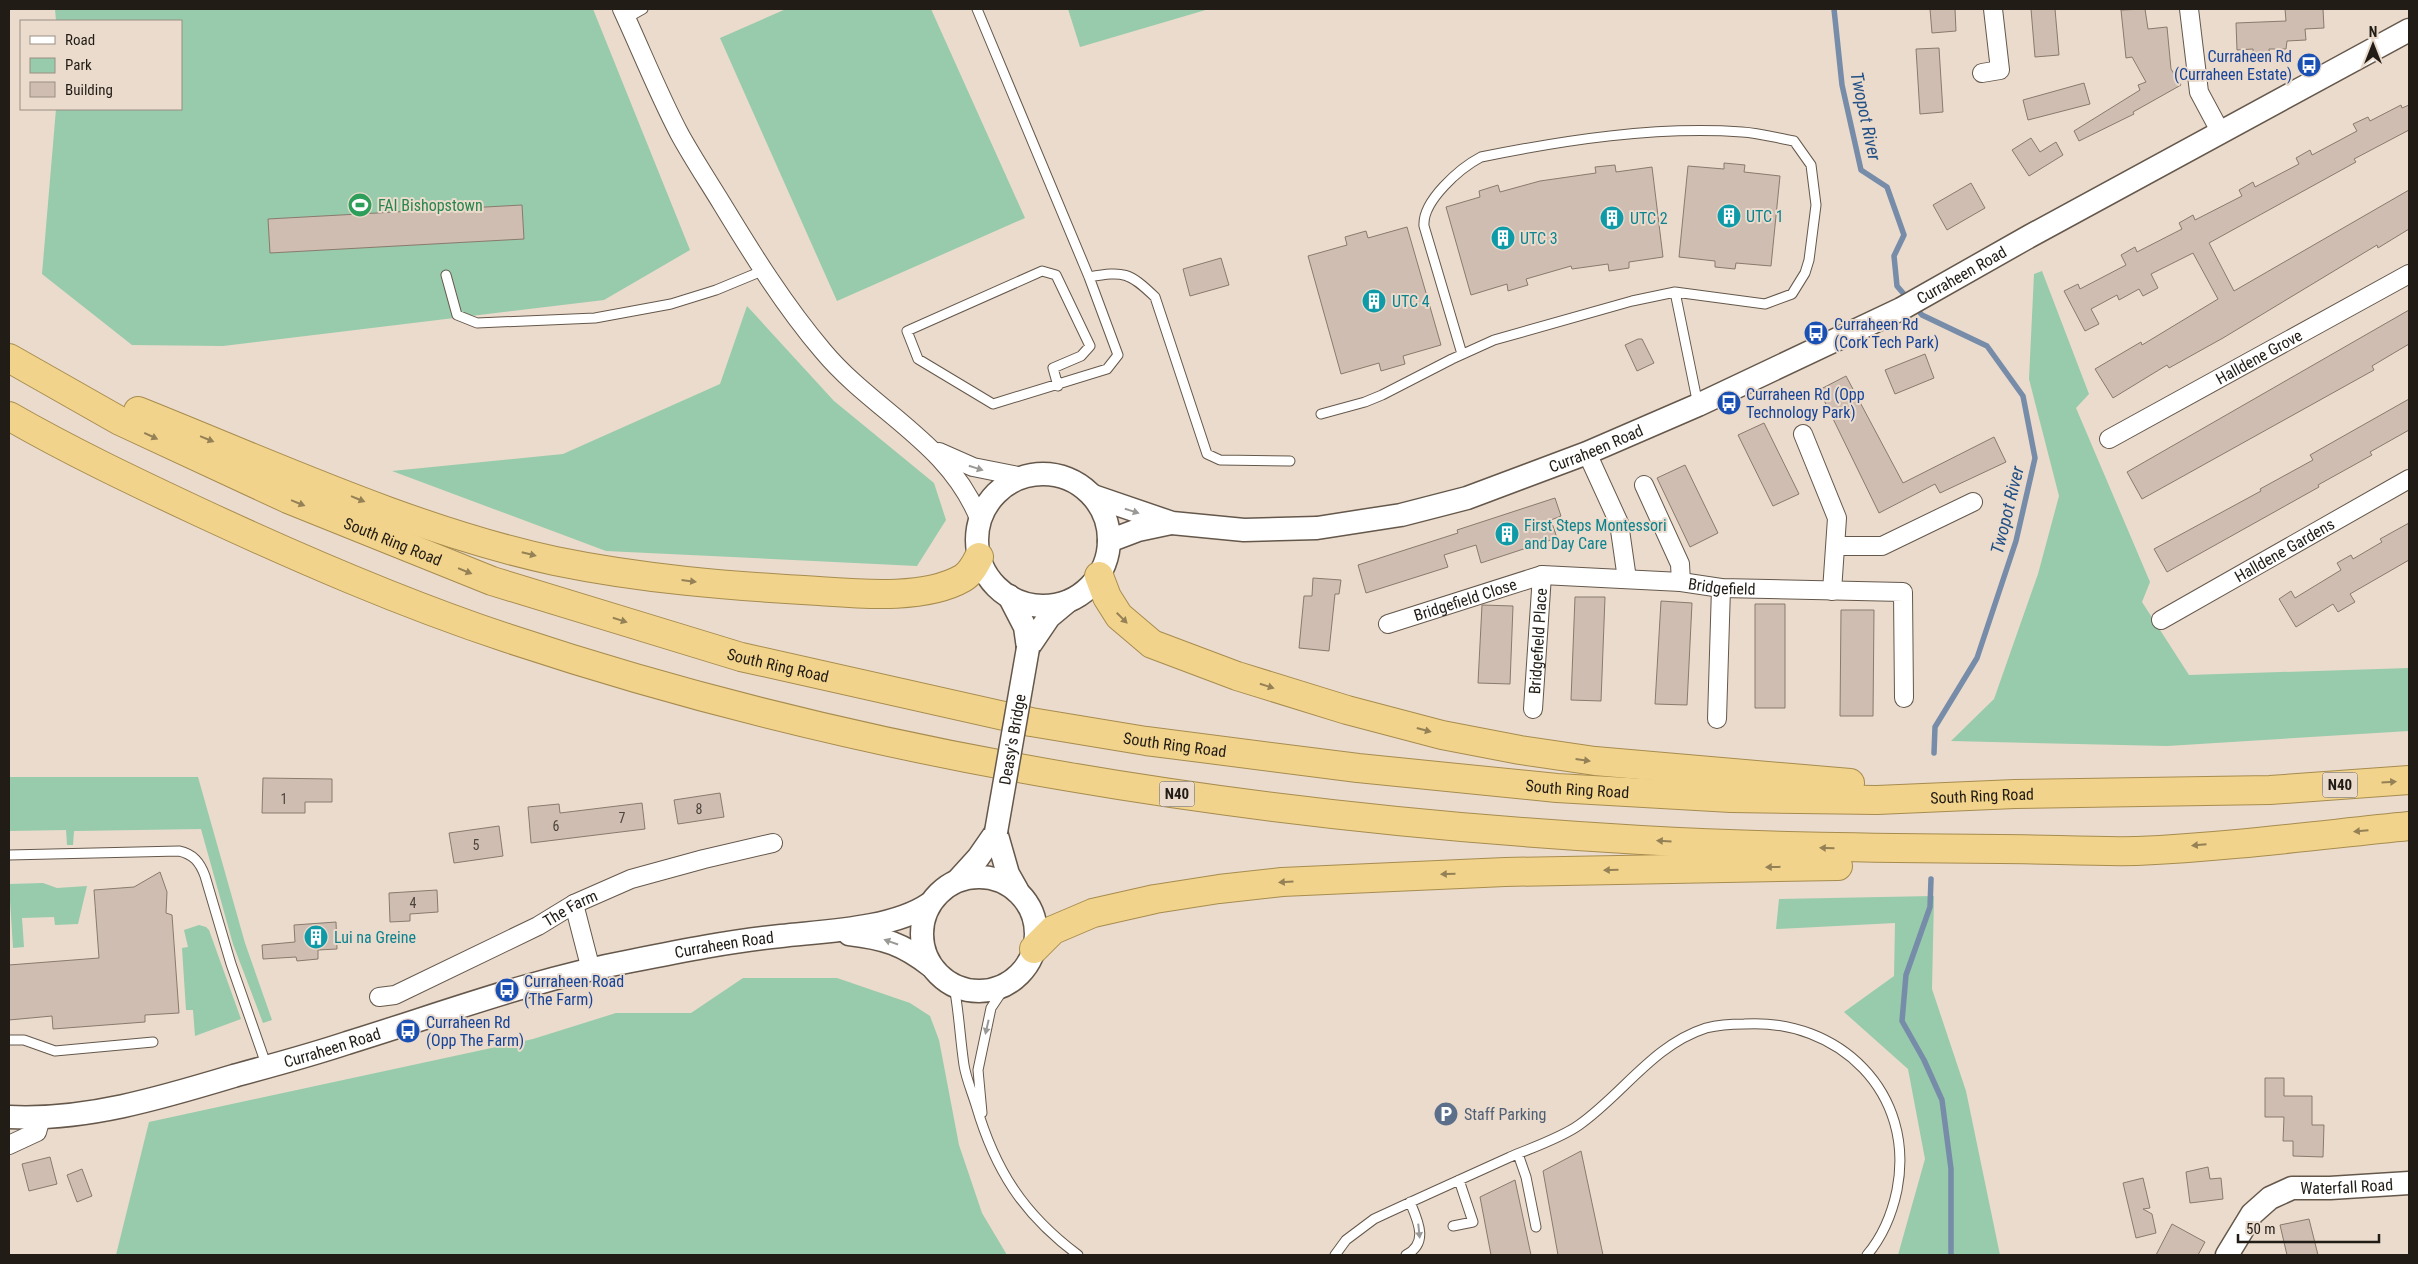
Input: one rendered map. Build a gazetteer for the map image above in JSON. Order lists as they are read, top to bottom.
{
  "streets": {
    "highway": ["South Ring Road", "N40"],
    "street": [
      "Curraheen Road",
      "Halldene Grove",
      "Halldene Gardens",
      "Bridgefield",
      "Bridgefield Close",
      "Bridgefield Place",
      "Deasy's Bridge",
      "The Farm",
      "Waterfall Road"
    ]
  },
  "crossings": [
    ["Curraheen Road", "Deasy's Bridge"],
    ["Bridgefield", "Bridgefield Close"],
    ["Bridgefield", "Bridgefield Place"],
    ["Bridgefield Close", "Bridgefield Place"]
  ],
  "water": ["Twopot River"],
  "places": {
    "bus stop": [
      "Curraheen Rd (Curraheen Estate)",
      "Curraheen Rd (Cork Tech Park)",
      "Curraheen Rd (Opp Technology Park)",
      "Curraheen Road (The Farm)",
      "Curraheen Rd (Opp The Farm)"
    ],
    "sports": ["FAI Bishopstown"],
    "building": [
      "UTC 1",
      "UTC 2",
      "UTC 3",
      "UTC 4",
      "First Steps Montessori and Day Care",
      "Lui na Greine"
    ],
    "parking": ["Staff Parking"]
  },
  "house_numbers": [
    "1",
    "8",
    "7",
    "6",
    "5",
    "4"
  ],
  "legend": ["Road", "Park", "Building"],
  "scale_bar": "50 m",
  "north": "top"
}
